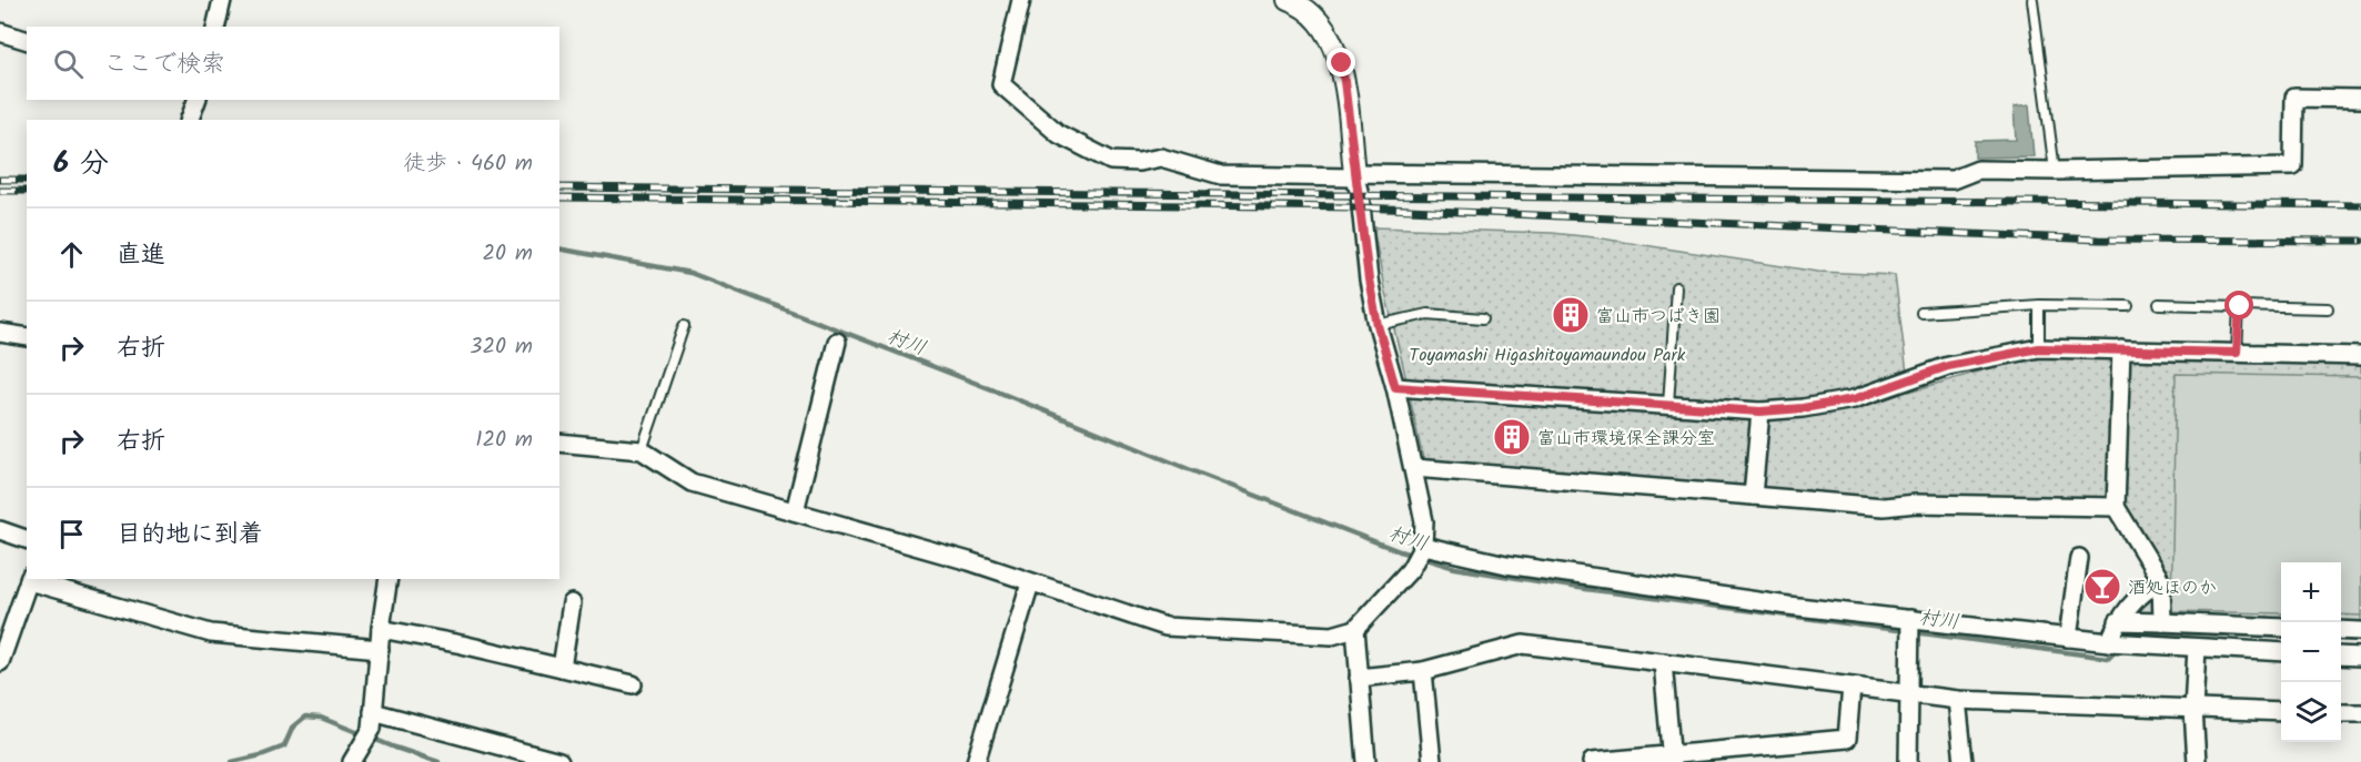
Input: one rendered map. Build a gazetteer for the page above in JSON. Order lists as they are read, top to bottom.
{
  "water": ["村川"],
  "parks": ["Toyamashi Higashitoyamaundou Park"],
  "places": {
    "building": ["富山市つばき園", "富山市環境保全課分室"],
    "bar": ["酒処ほのか"]
  },
  "page": {
    "search": "ここで検索",
    "heading": ["6 分", "徒歩 · 460 m"],
    "list": [
      ["直進", "20 m"],
      ["右折", "320 m"],
      ["右折", "120 m"],
      "目的地に到着"
    ],
    "map_buttons": ["+", "−"]
  }
}
